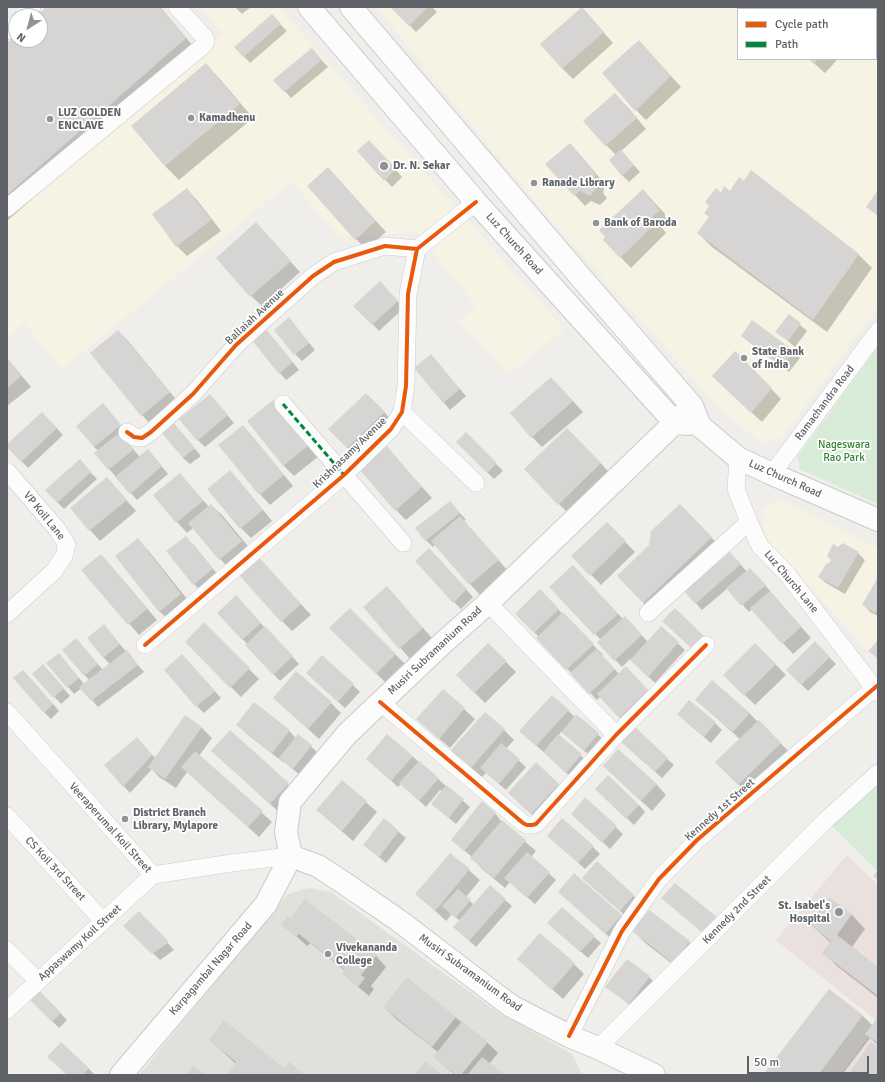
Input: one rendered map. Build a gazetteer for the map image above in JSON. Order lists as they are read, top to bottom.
{
  "streets": {
    "main road": ["Luz Church Road", "Musiri Subramanium Road", "Karpagambal Nagar Road"],
    "street": [
      "Ballaiah Avenue",
      "Ramachandra Road",
      "Krishnasamy Avenue",
      "VP Koil Lane",
      "Luz Church Lane",
      "Kennedy 1st Street",
      "Veeraperumal Koil Street",
      "CS Koil 3rd Street",
      "Kennedy 2nd Street",
      "Appaswamy Koil Street"
    ]
  },
  "crossings": [
    ["Luz Church Road", "Ramachandra Road"],
    ["Luz Church Road", "Luz Church Lane"],
    ["Luz Church Road", "Musiri Subramanium Road"],
    ["Ballaiah Avenue", "Krishnasamy Avenue"],
    ["Luz Church Lane", "Kennedy 1st Street"],
    ["Musiri Subramanium Road", "Kennedy 1st Street"],
    ["Musiri Subramanium Road", "Veeraperumal Koil Street"],
    ["Musiri Subramanium Road", "Kennedy 2nd Street"],
    ["Musiri Subramanium Road", "Karpagambal Nagar Road"],
    ["Veeraperumal Koil Street", "Appaswamy Koil Street"],
    ["Veeraperumal Koil Street", "Karpagambal Nagar Road"],
    ["CS Koil 3rd Street", "Appaswamy Koil Street"]
  ],
  "parks": ["Nageswara Rao Park"],
  "places": [
    "Kamadhenu",
    "LUZ GOLDEN ENCLAVE",
    "Dr. N. Sekar",
    "Ranade Library",
    "Bank of Baroda",
    "State Bank of India",
    "District Branch Library, Mylapore",
    "St. Isabel's Hospital",
    "Vivekananda College"
  ],
  "legend": ["Cycle path", "Path"],
  "scale_bar": "50 m",
  "north": "bottom left"
}
